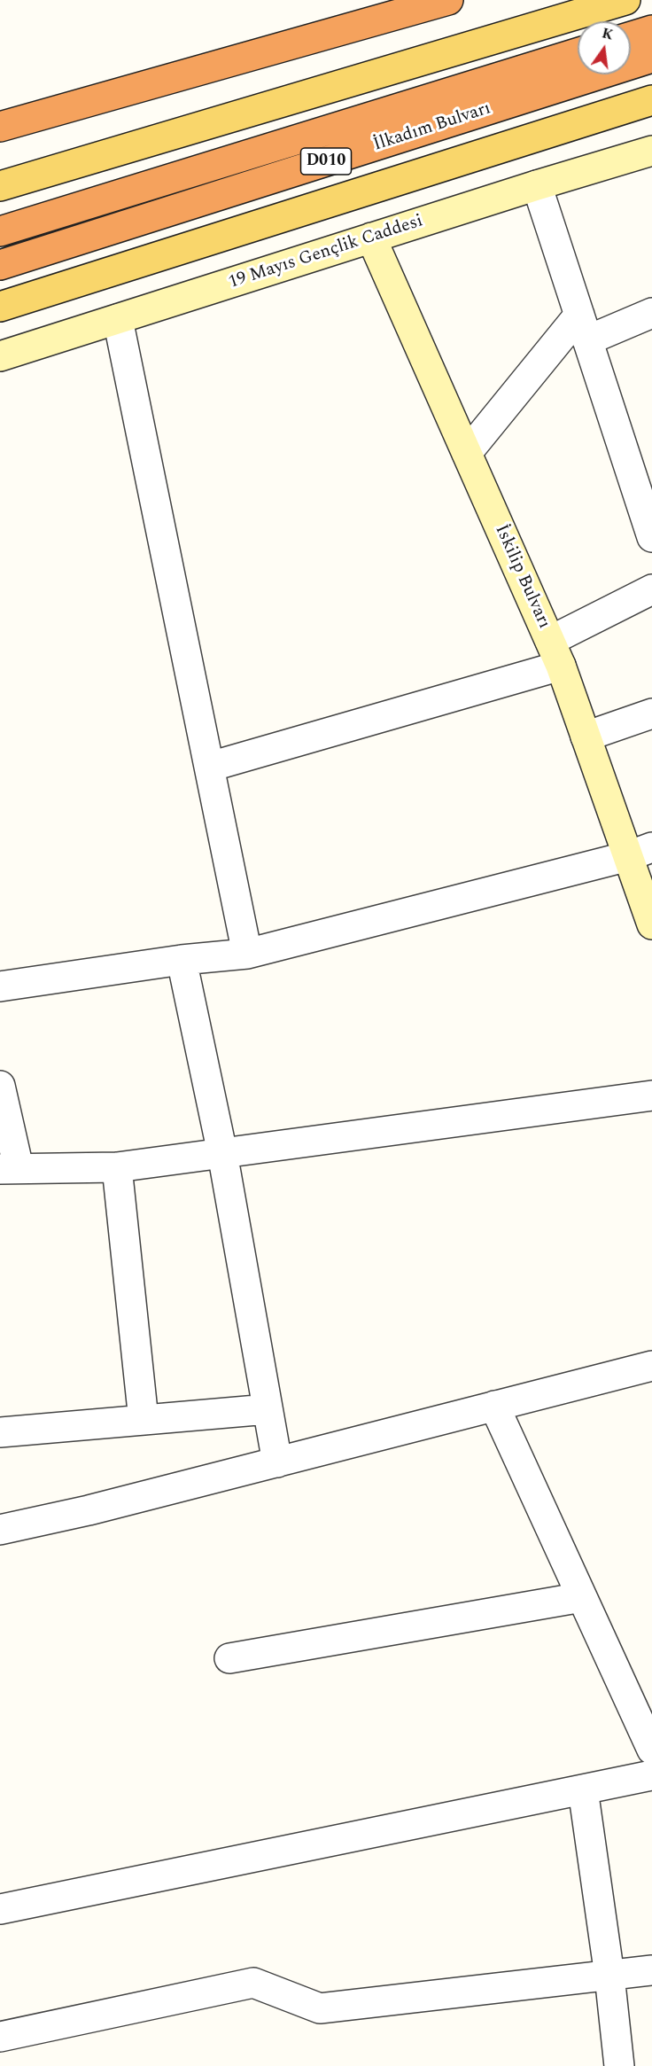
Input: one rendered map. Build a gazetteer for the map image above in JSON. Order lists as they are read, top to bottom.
{
  "streets": {
    "highway": ["İlkadım Bulvarı", "D010"],
    "main road": ["19 Mayıs Gençlik Caddesi", "İskilip Bulvarı"]
  },
  "crossings": [
    ["19 Mayıs Gençlik Caddesi", "İskilip Bulvarı"]
  ],
  "north": "top"
}
